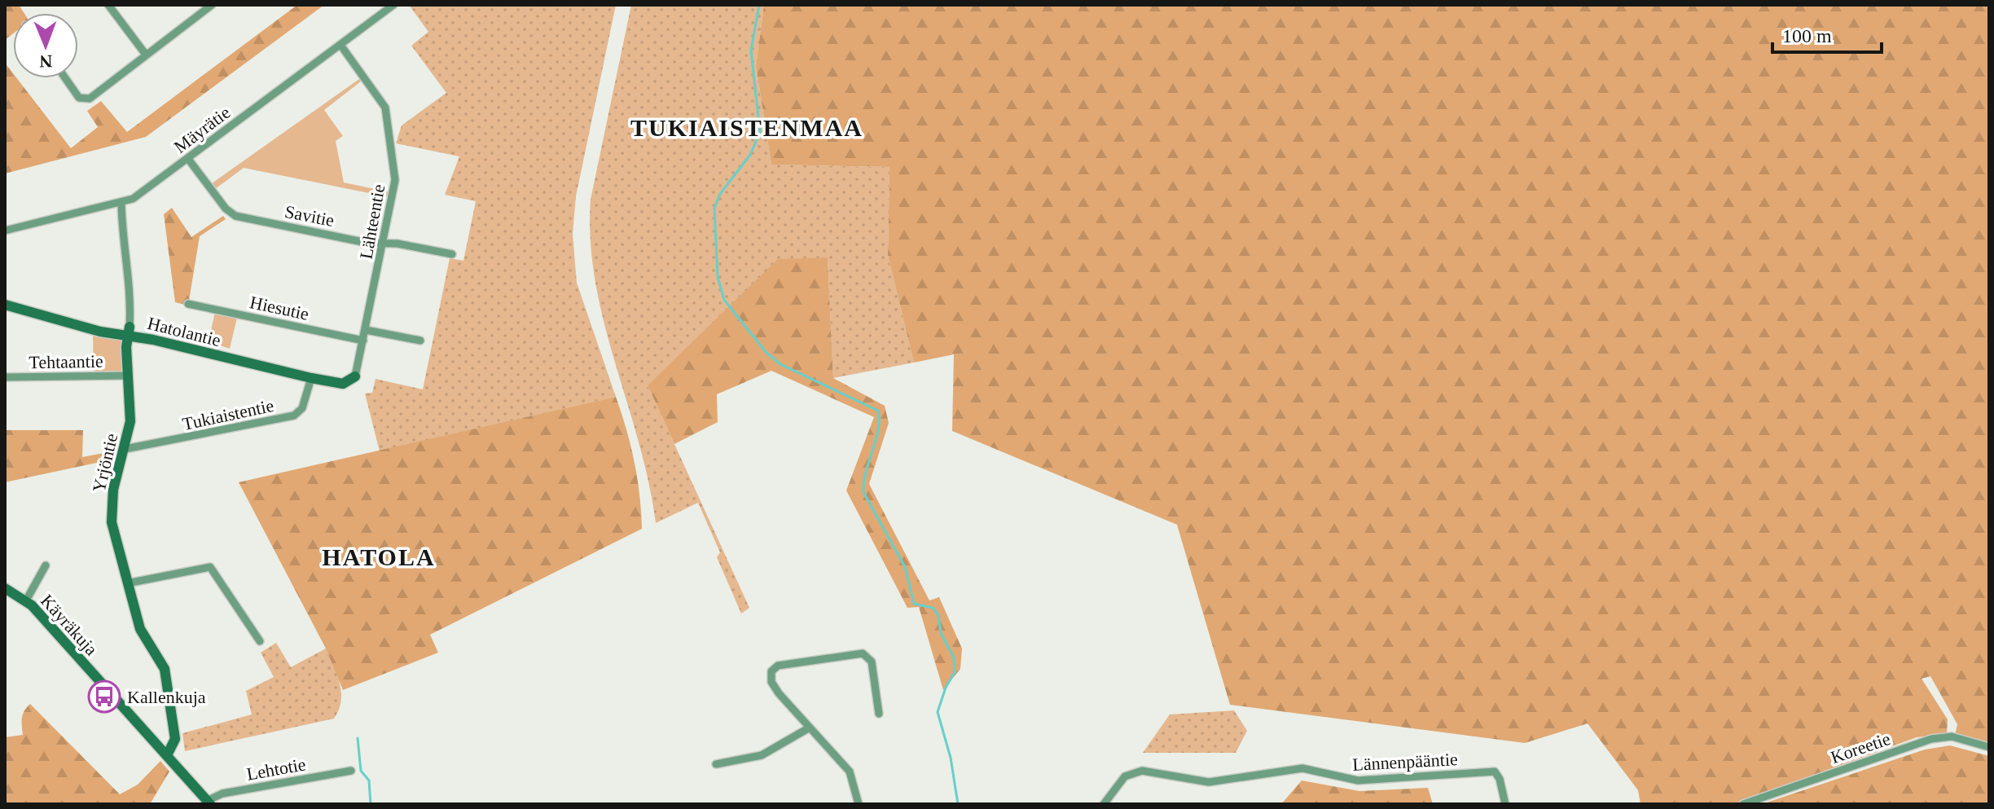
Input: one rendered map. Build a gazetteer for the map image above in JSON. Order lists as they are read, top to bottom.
{
  "streets": {
    "street": [
      "Mäyrätie",
      "Savitie",
      "Lähteentie",
      "Hiesutie",
      "Hatolantie",
      "Tehtaantie",
      "Tukiaistentie",
      "Yrjöntie",
      "Käyräkuja",
      "Koreetie",
      "Lännenpääntie",
      "Lehtotie"
    ]
  },
  "crossings": [
    ["Mäyrätie", "Savitie"],
    ["Mäyrätie", "Lähteentie"],
    ["Mäyrätie", "Yrjöntie"],
    ["Savitie", "Lähteentie"],
    ["Lähteentie", "Hiesutie"],
    ["Lähteentie", "Hatolantie"],
    ["Hatolantie", "Tukiaistentie"],
    ["Hatolantie", "Yrjöntie"],
    ["Tehtaantie", "Yrjöntie"],
    ["Tukiaistentie", "Yrjöntie"],
    ["Yrjöntie", "Käyräkuja"],
    ["Käyräkuja", "Lehtotie"]
  ],
  "districts": ["TUKIAISTENMAA", "HATOLA"],
  "places": {
    "bus stop": ["Kallenkuja"]
  },
  "scale_bar": "100 m",
  "north": "bottom"
}
